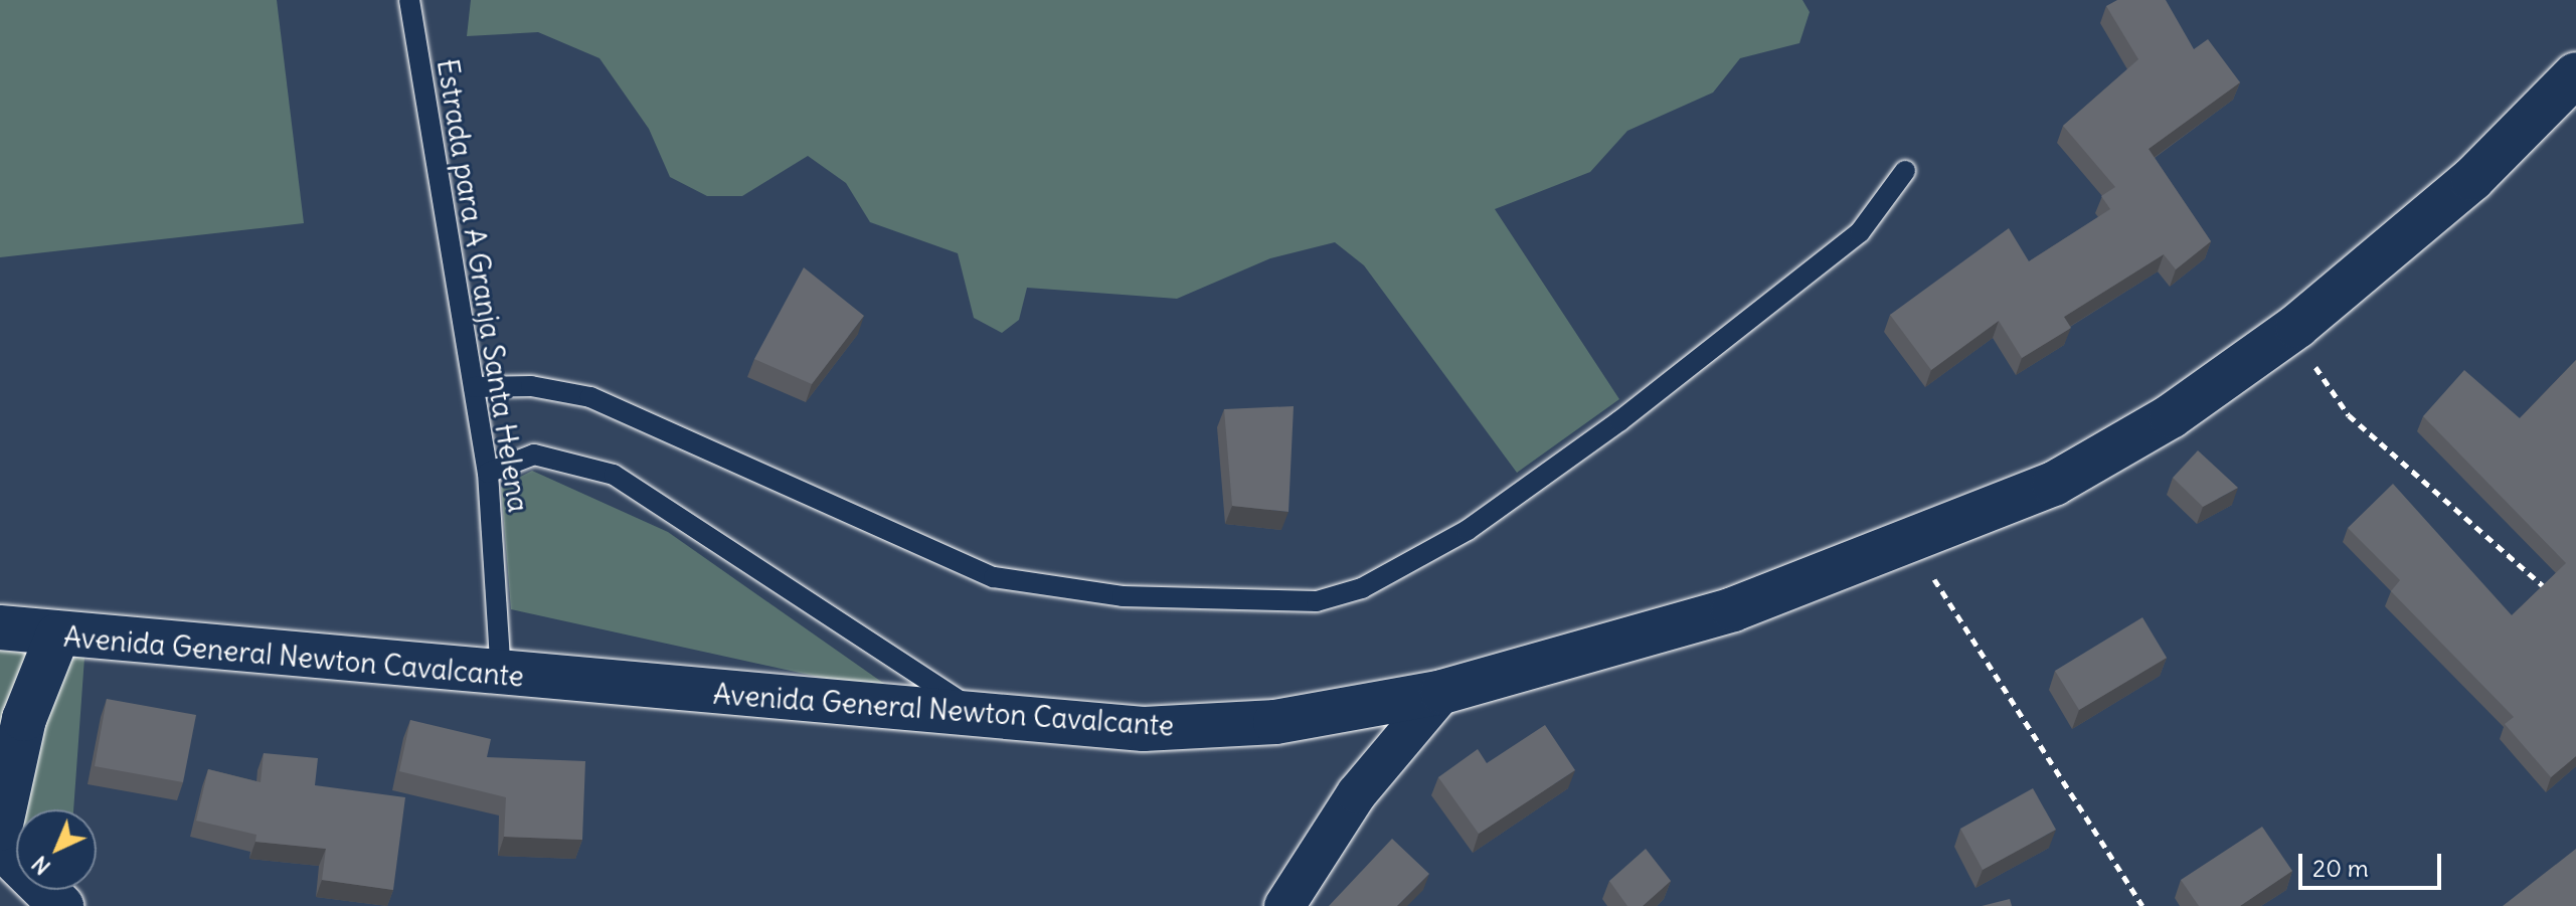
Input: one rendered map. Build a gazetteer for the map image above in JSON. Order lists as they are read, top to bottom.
{
  "streets": {
    "main road": ["Avenida General Newton Cavalcante"],
    "lane": ["Estrada para A Granja Santa Helena"]
  },
  "crossings": [
    ["Estrada para A Granja Santa Helena", "Avenida General Newton Cavalcante"]
  ],
  "scale_bar": "20 m",
  "north": "bottom left"
}
